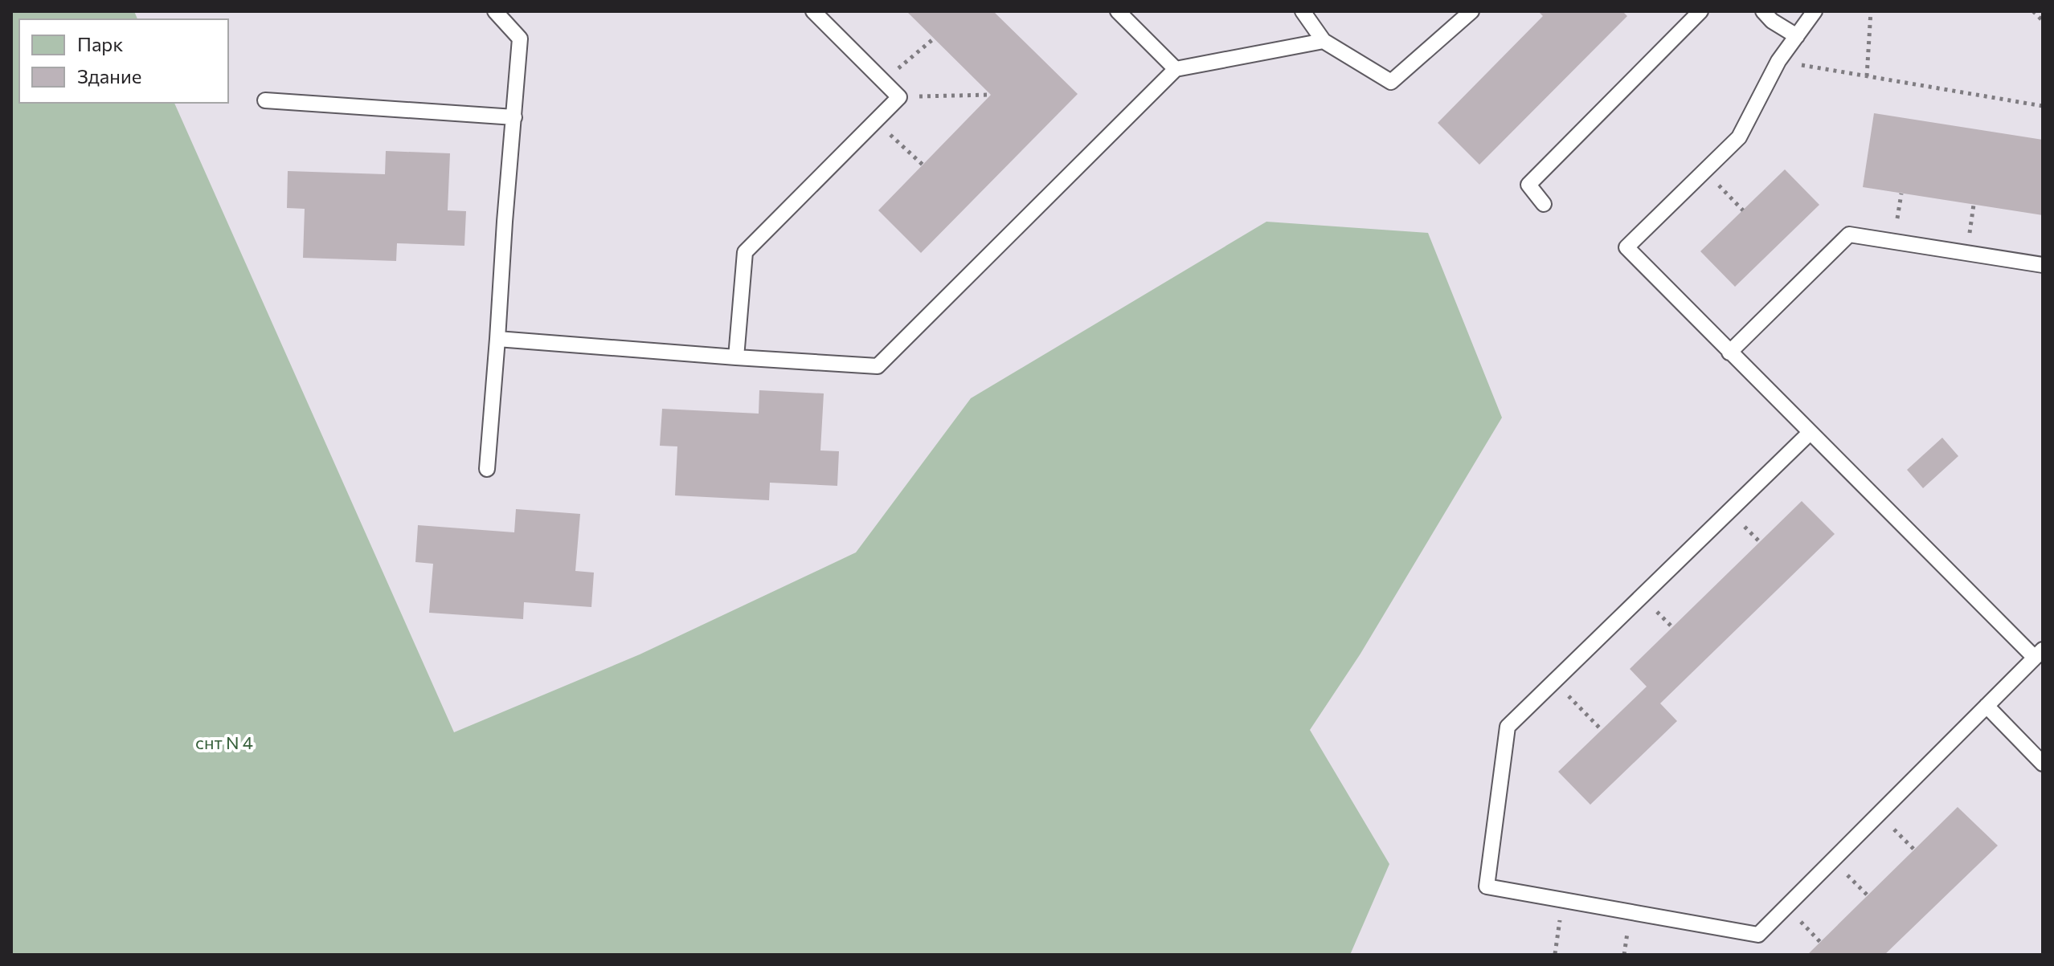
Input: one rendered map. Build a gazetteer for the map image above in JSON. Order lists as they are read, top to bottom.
{
  "parks": ["снт N 4"],
  "legend": ["Парк", "Здание"]
}
